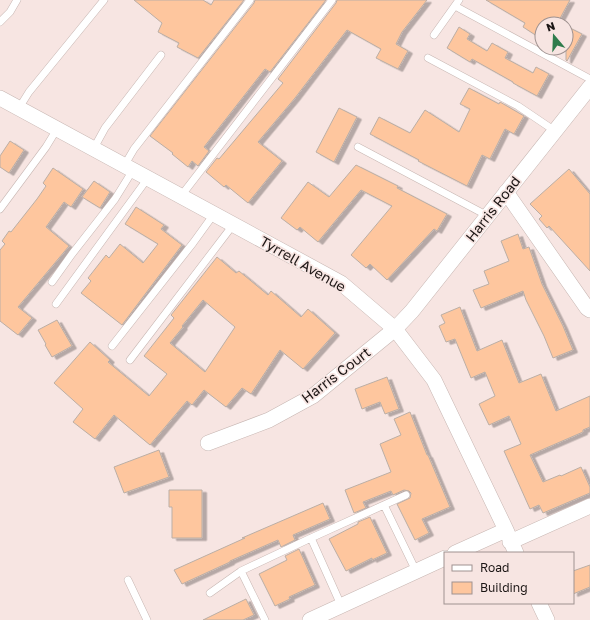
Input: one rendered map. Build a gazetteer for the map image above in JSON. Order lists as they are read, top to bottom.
{
  "streets": {
    "street": ["Harris Road", "Tyrrell Avenue", "Harris Court"]
  },
  "crossings": [
    ["Harris Road", "Tyrrell Avenue"],
    ["Harris Road", "Harris Court"],
    ["Tyrrell Avenue", "Harris Court"]
  ],
  "legend": ["Road", "Building"],
  "north": "top"
}
